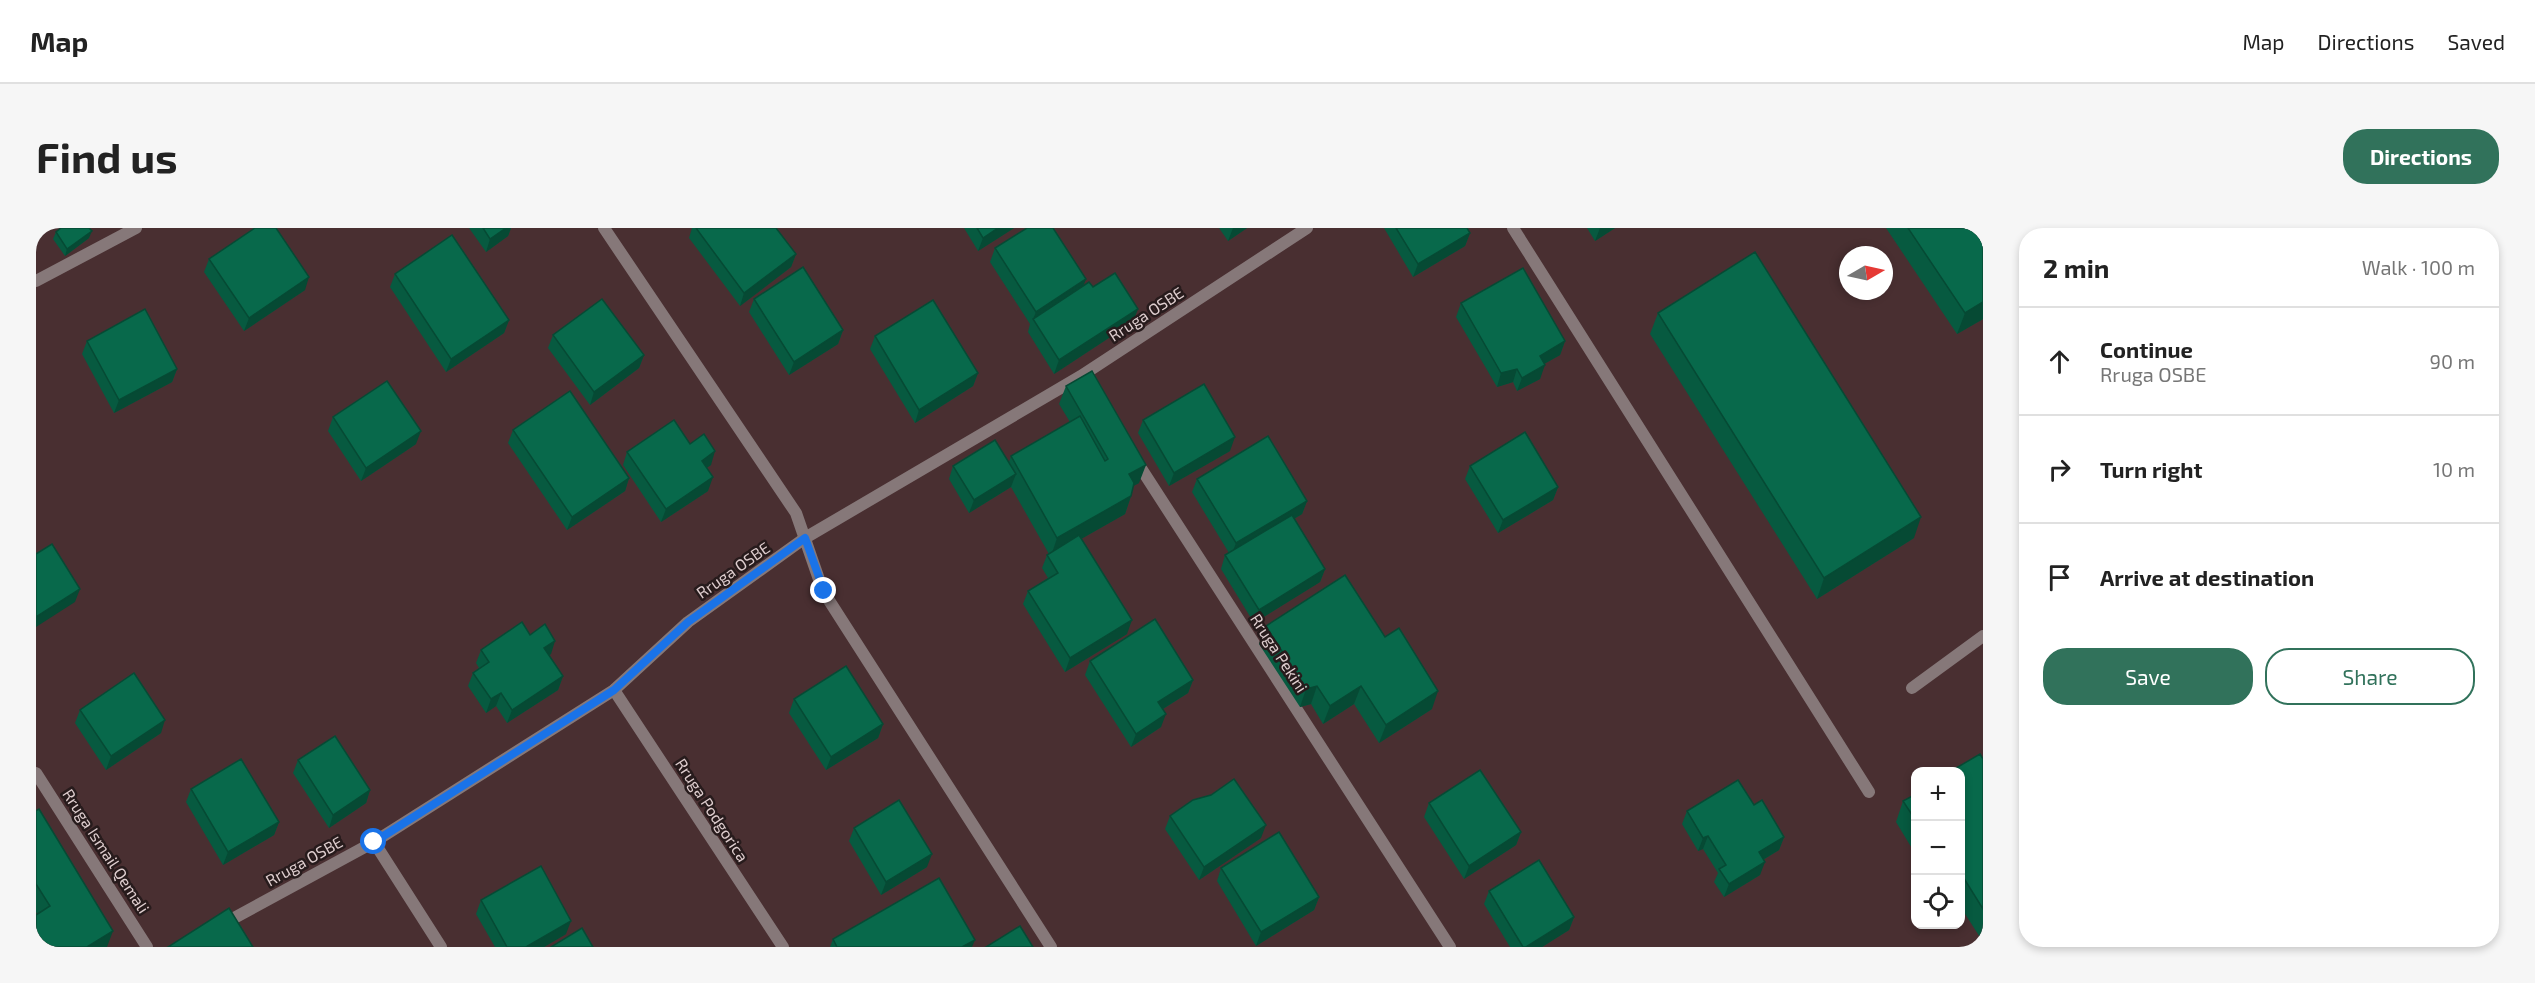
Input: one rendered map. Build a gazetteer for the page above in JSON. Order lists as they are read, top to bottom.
{
  "streets": {
    "street": [
      "Rruga OSBE",
      "Rruga Pekini",
      "Rruga Podgorica",
      "Rruga Ismail Qemali"
    ]
  },
  "crossings": [
    ["Rruga OSBE", "Rruga Podgorica"]
  ],
  "north": "right",
  "page": {
    "header": "Map",
    "nav": ["Map", "Directions", "Saved"],
    "buttons": [
      "Directions",
      ["Save", "Share"]
    ],
    "title": "Find us",
    "heading": ["2 min", "Walk · 100 m"],
    "list": [
      ["Continue", "Rruga OSBE", "90 m"],
      ["Turn right", "10 m"],
      "Arrive at destination"
    ],
    "map_buttons": ["+", "−"]
  }
}
